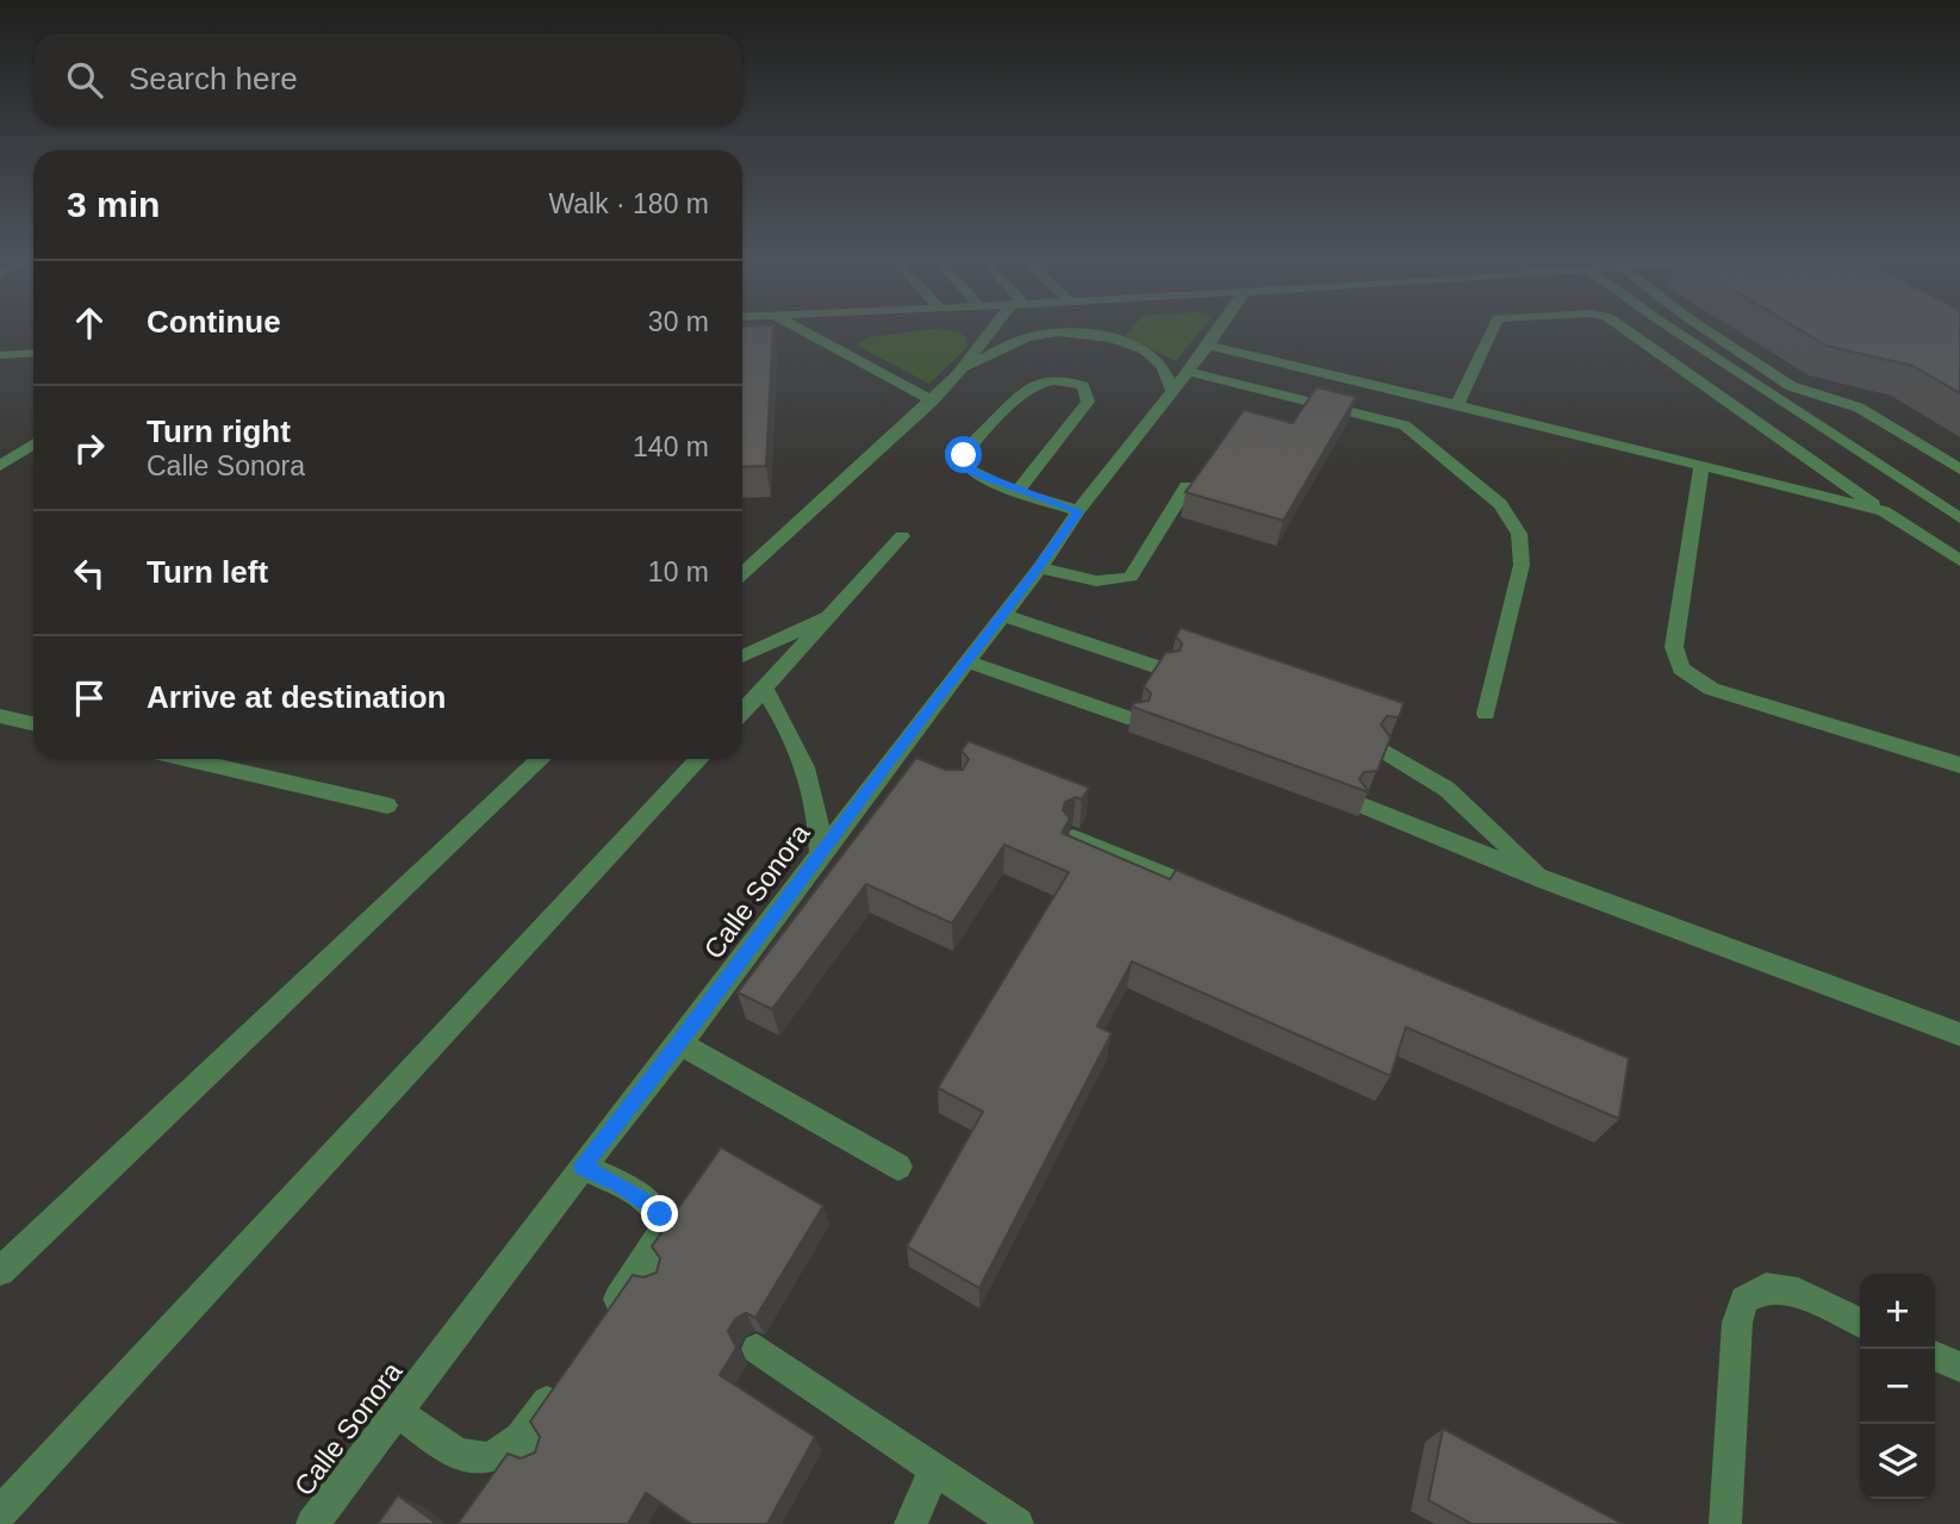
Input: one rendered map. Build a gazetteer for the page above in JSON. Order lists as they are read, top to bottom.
{
  "streets": {
    "street": ["Calle Sonora"]
  },
  "page": {
    "search": "Search here",
    "heading": ["3 min", "Walk · 180 m"],
    "list": [
      ["Continue", "30 m"],
      ["Turn right", "Calle Sonora", "140 m"],
      ["Turn left", "10 m"],
      "Arrive at destination"
    ],
    "map_buttons": ["+", "−"]
  }
}
